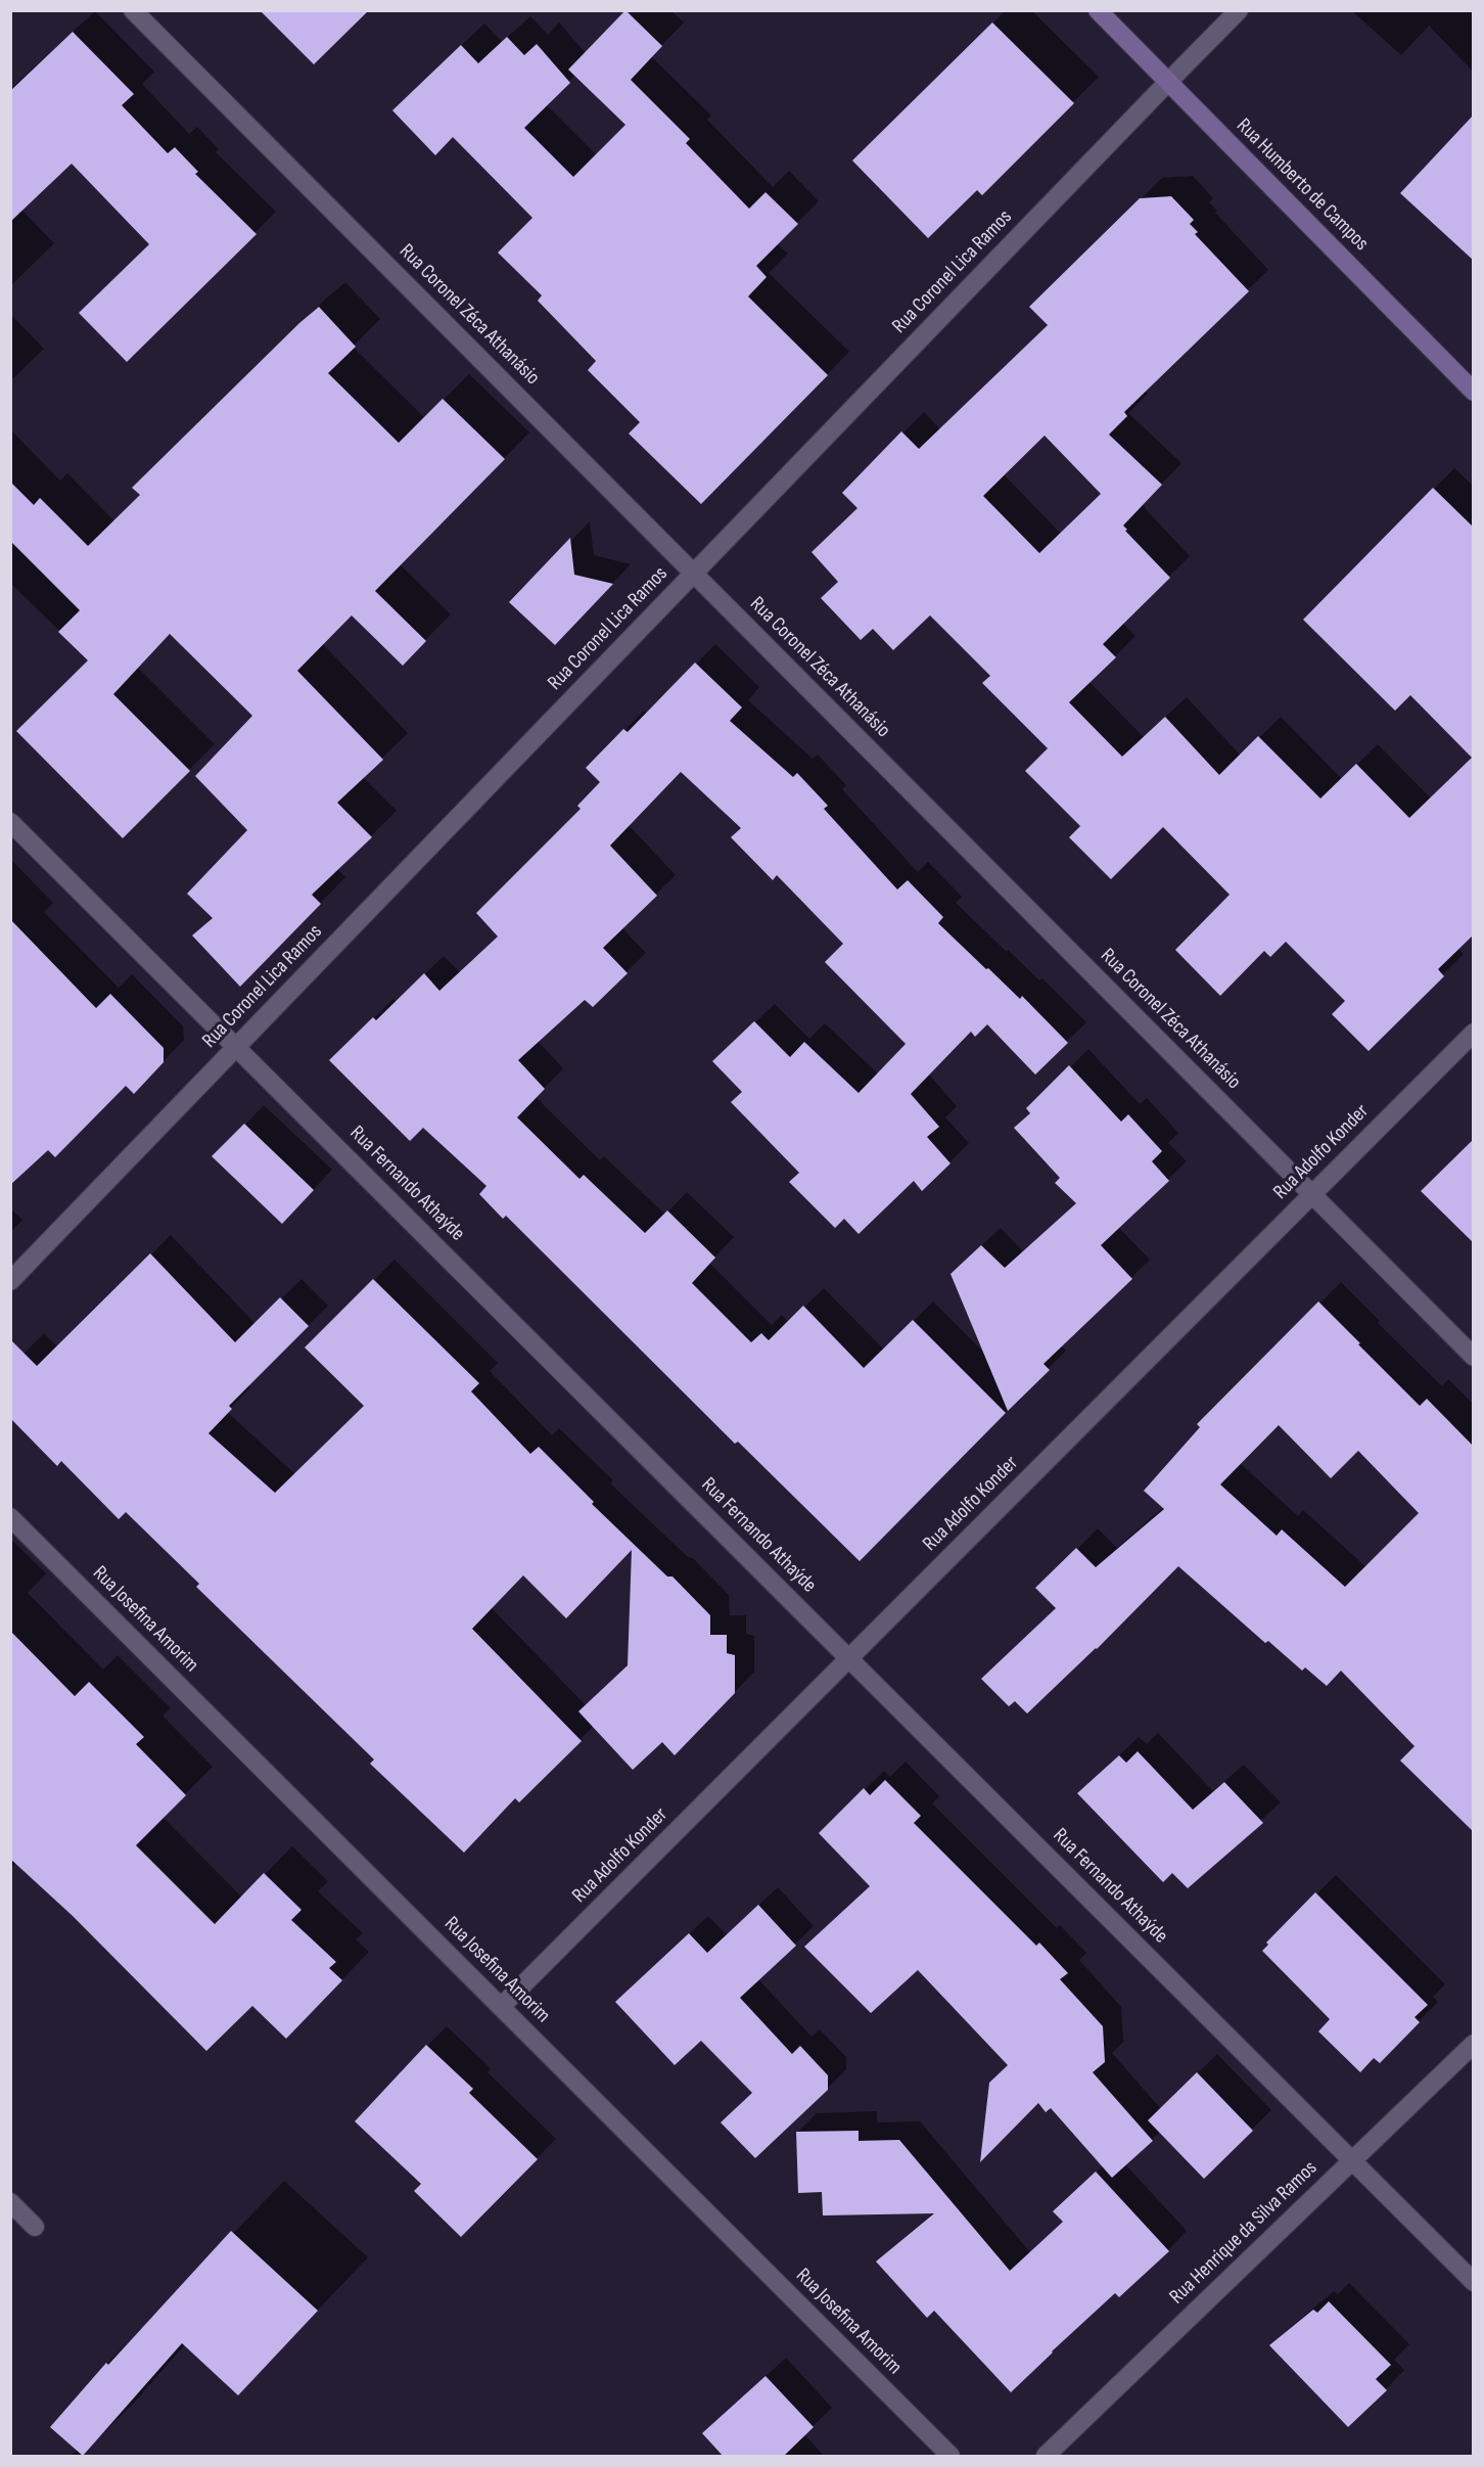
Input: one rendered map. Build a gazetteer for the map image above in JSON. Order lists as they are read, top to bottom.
{
  "streets": {
    "main road": ["Rua Humberto de Campos"],
    "street": [
      "Rua Coronel Lica Ramos",
      "Rua Coronel Zéca Athanásio",
      "Rua Adolfo Konder",
      "Rua Fernando Athaýde",
      "Rua Josefina Amorim",
      "Rua Henrique da Silva Ramos"
    ]
  },
  "crossings": [
    ["Rua Humberto de Campos", "Rua Coronel Lica Ramos"],
    ["Rua Coronel Lica Ramos", "Rua Coronel Zéca Athanásio"],
    ["Rua Coronel Lica Ramos", "Rua Fernando Athaýde"],
    ["Rua Coronel Zéca Athanásio", "Rua Adolfo Konder"],
    ["Rua Adolfo Konder", "Rua Fernando Athaýde"],
    ["Rua Adolfo Konder", "Rua Josefina Amorim"],
    ["Rua Fernando Athaýde", "Rua Henrique da Silva Ramos"]
  ]
}
